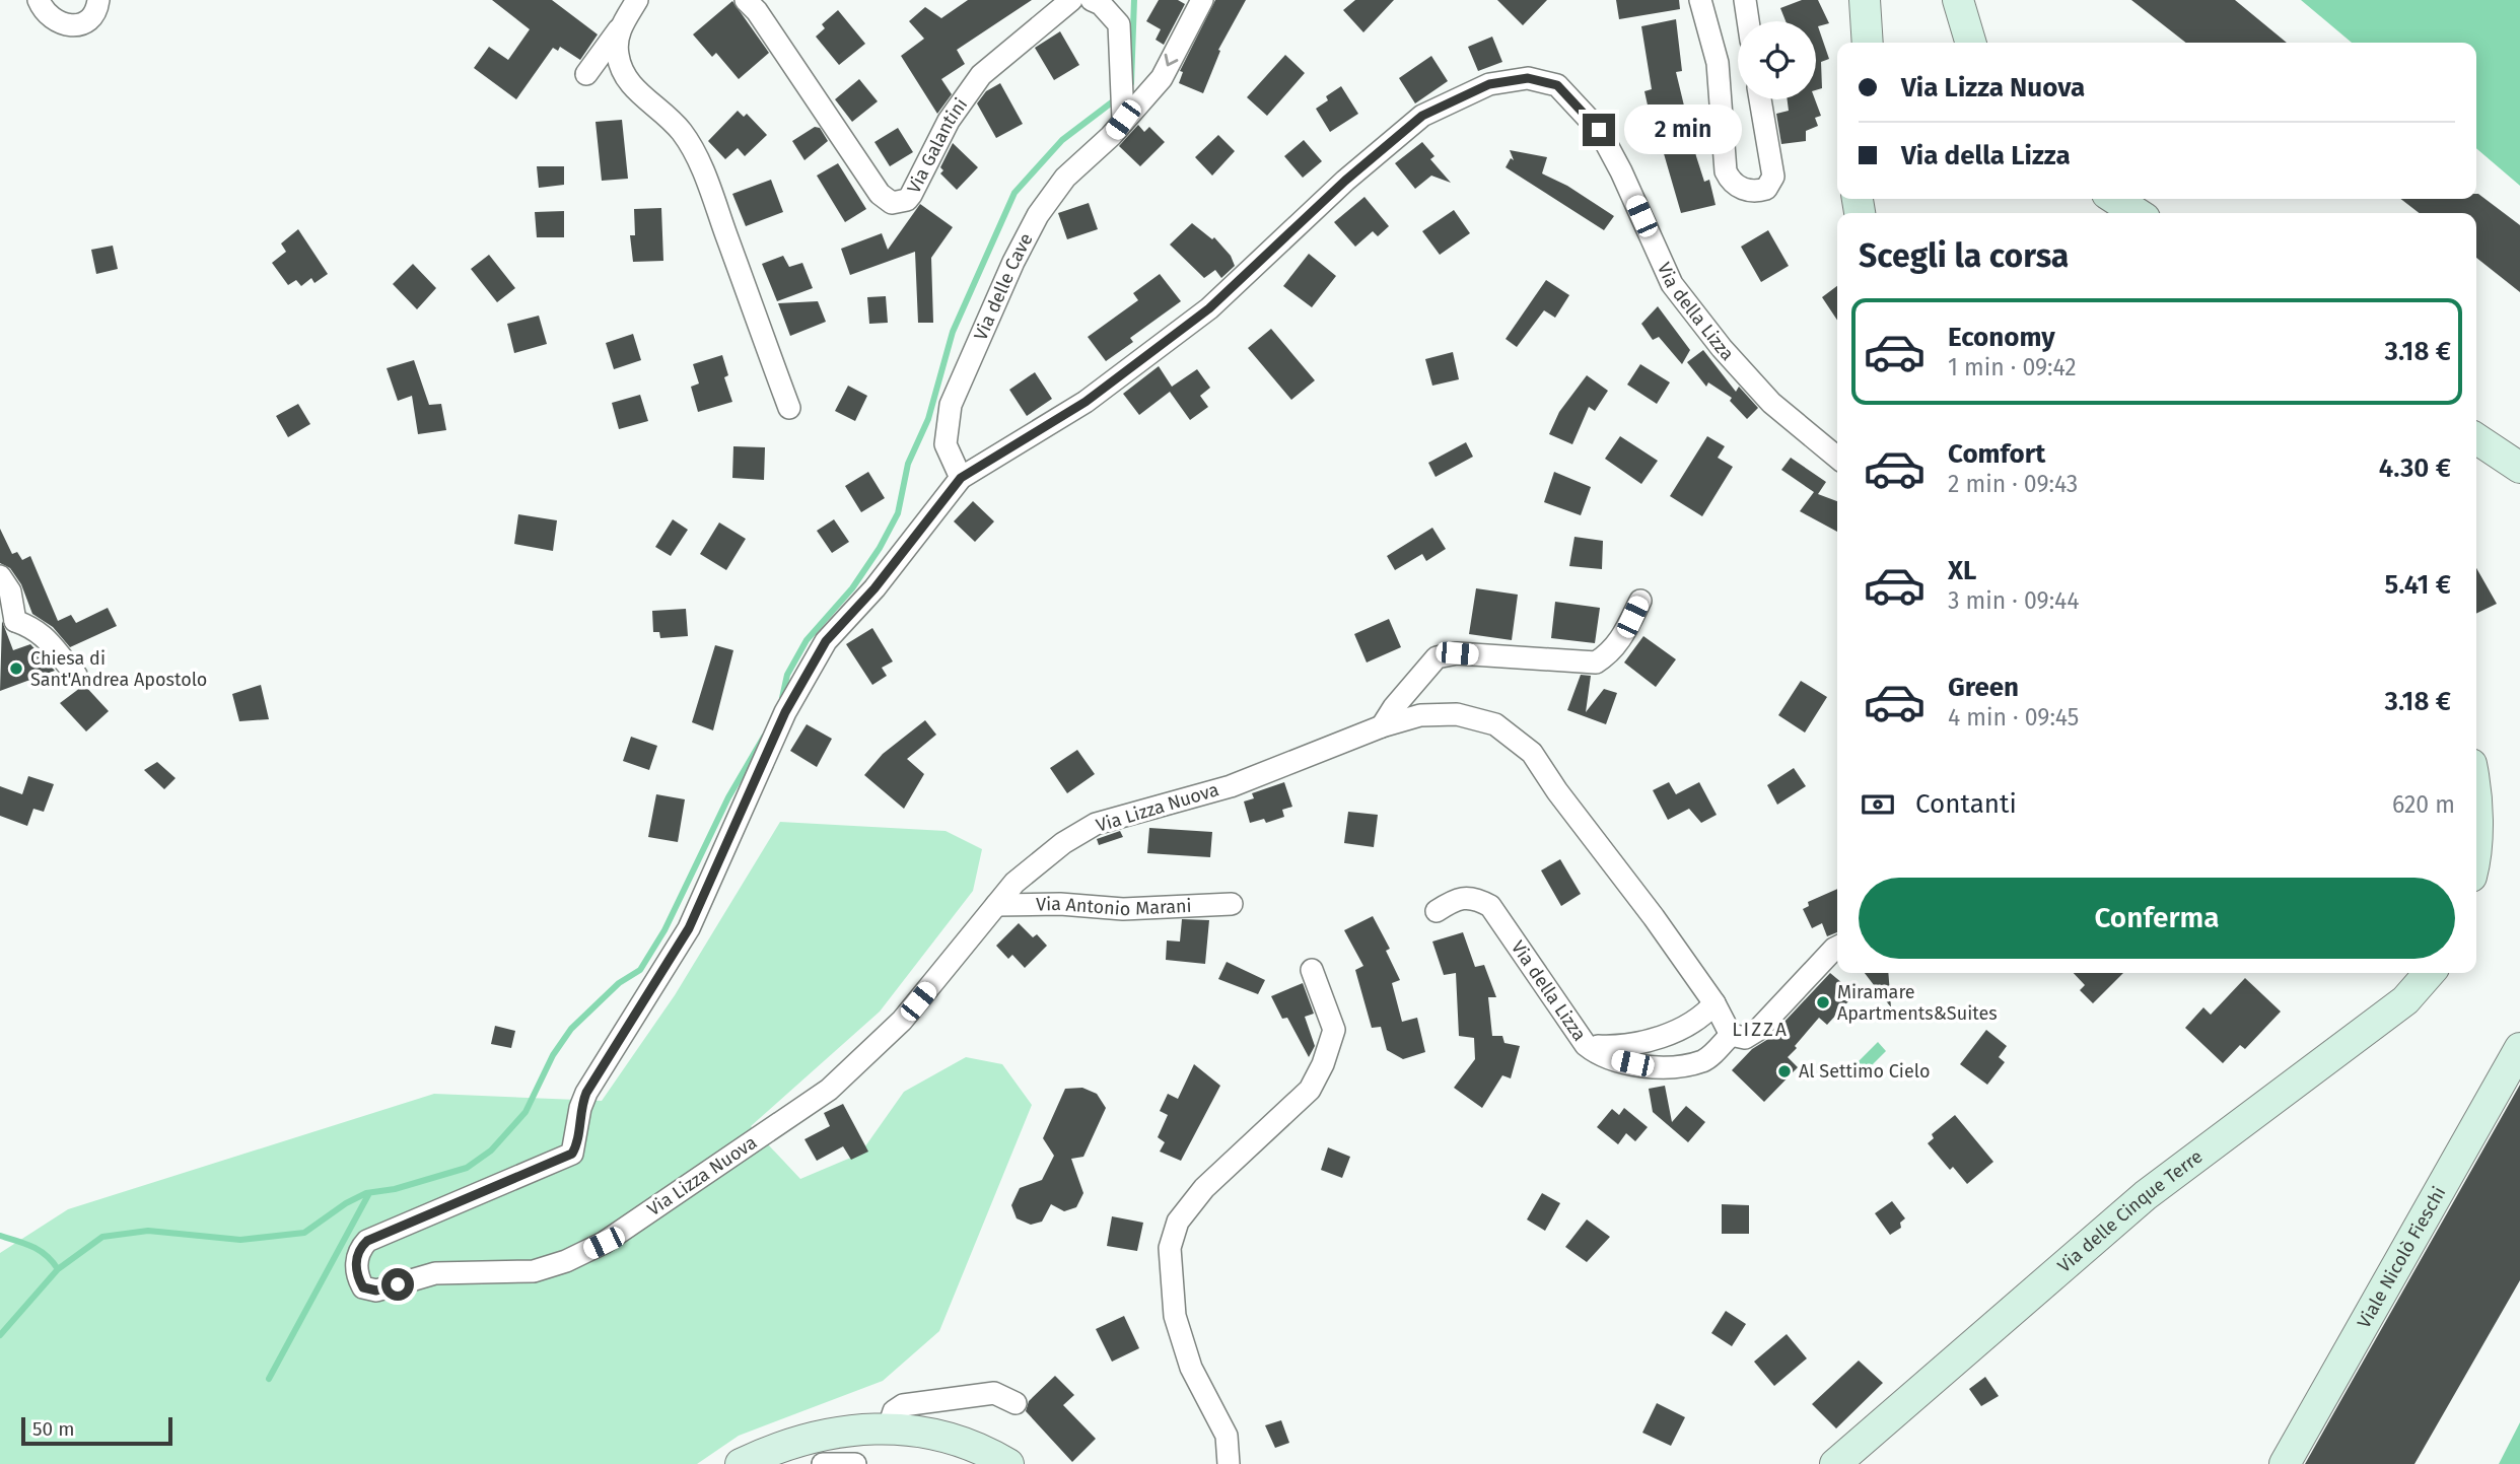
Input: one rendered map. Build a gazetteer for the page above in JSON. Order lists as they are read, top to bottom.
{
  "streets": {
    "main road": ["Via delle Cinque Terre", "Viale Nicolò Fieschi"],
    "street": [
      "Via Galantini",
      "Via delle Cave",
      "Via della Lizza",
      "Via Lizza Nuova",
      "Via Antonio Marani"
    ]
  },
  "crossings": [
    ["Via delle Cave", "Via della Lizza"],
    ["Via delle Cave", "Via Lizza Nuova"],
    ["Via della Lizza", "Via Lizza Nuova"],
    ["Via Lizza Nuova", "Via Antonio Marani"]
  ],
  "districts": ["LIZZA"],
  "places": ["Chiesa di Sant'Andrea Apostolo", "Miramare Apartments&Suites", "Al Settimo Cielo"],
  "scale_bar": "50 m",
  "page": {
    "banner": ["Via Lizza Nuova", "Via della Lizza"],
    "bubble": "2 min",
    "heading": "Scegli la corsa",
    "list": [
      {
        "name": "Economy",
        "note": "1 min · 09:42",
        "value": "3.18 €"
      },
      {
        "name": "Comfort",
        "note": "2 min · 09:43",
        "value": "4.30 €"
      },
      {
        "name": "XL",
        "note": "3 min · 09:44",
        "value": "5.41 €"
      },
      {
        "name": "Green",
        "note": "4 min · 09:45",
        "value": "3.18 €"
      }
    ],
    "pay": ["Contanti", "620 m"],
    "buttons": "Conferma",
    "scale": "50 m"
  }
}
